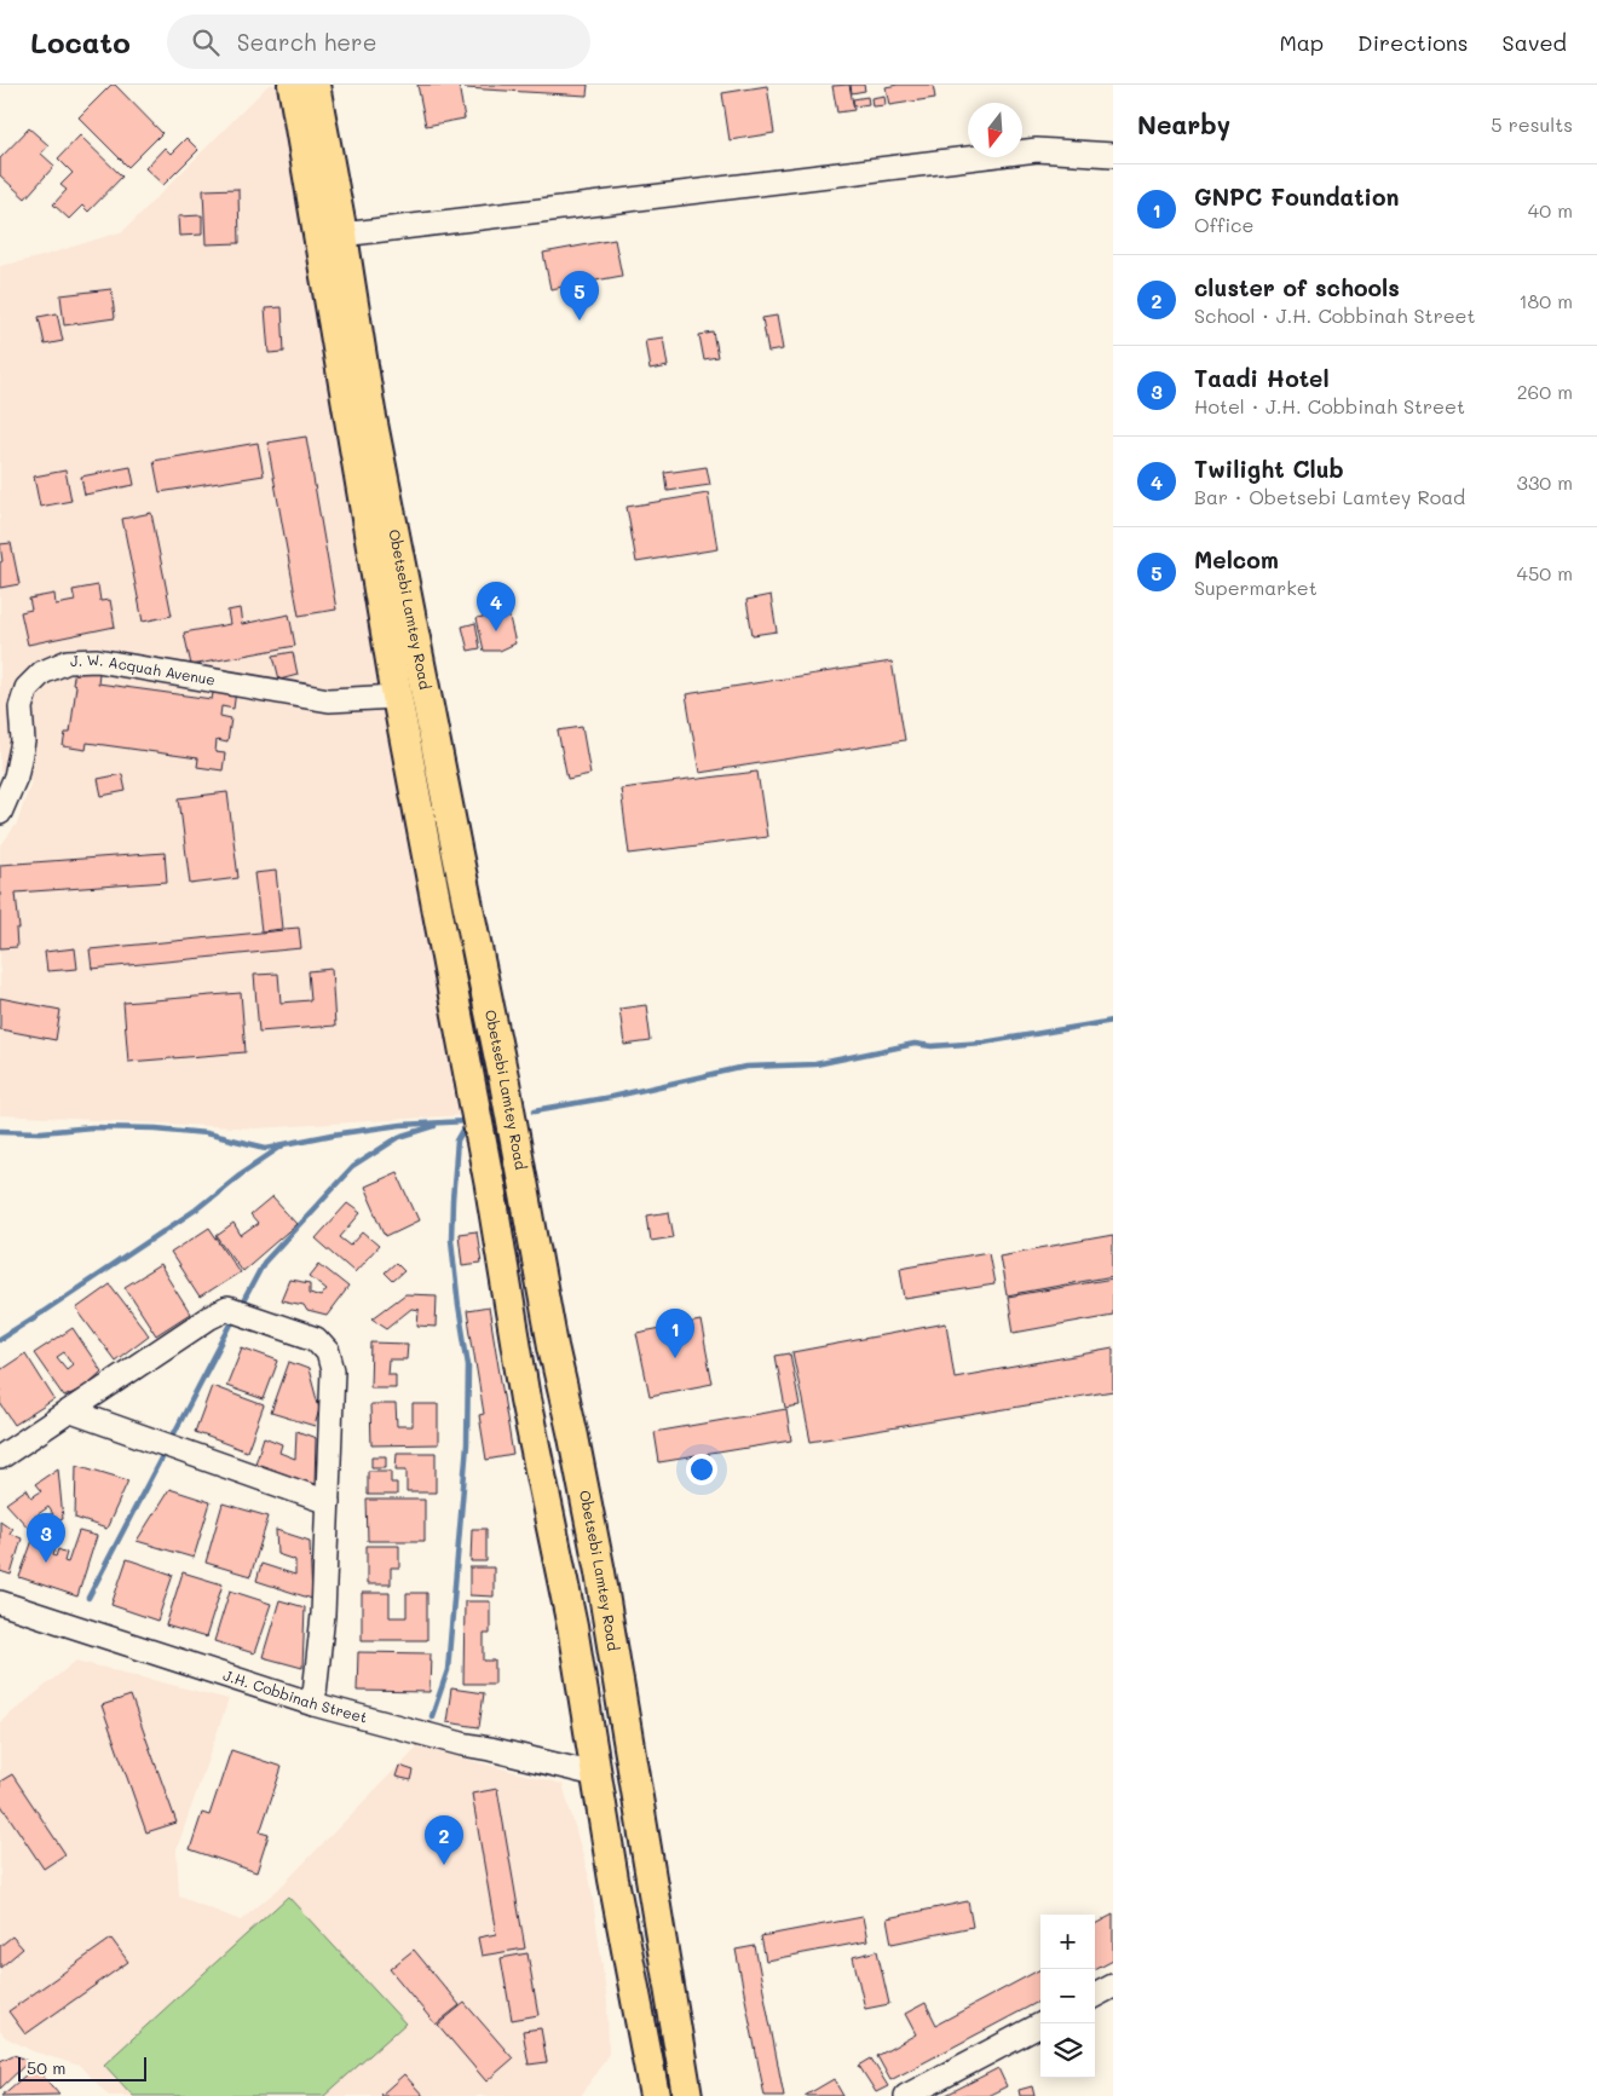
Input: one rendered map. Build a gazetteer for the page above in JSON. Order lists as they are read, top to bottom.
{
  "streets": {
    "main road": ["Obetsebi Lamtey Road"],
    "street": ["J. W. Acquah Avenue", "J.H. Cobbinah Street"]
  },
  "crossings": [
    ["Obetsebi Lamtey Road", "J. W. Acquah Avenue"],
    ["Obetsebi Lamtey Road", "J.H. Cobbinah Street"]
  ],
  "scale_bar": "50 m",
  "north": "bottom",
  "page": {
    "header": "Locato",
    "search": "Search here",
    "nav": ["Map", "Directions", "Saved"],
    "heading": ["Nearby", "5 results"],
    "list": [
      {
        "mark": "1",
        "name": "GNPC Foundation",
        "note": "Office",
        "value": "40 m"
      },
      {
        "mark": "2",
        "name": "cluster of schools",
        "note": "School · J.H. Cobbinah Street",
        "value": "180 m"
      },
      {
        "mark": "3",
        "name": "Taadi Hotel",
        "note": "Hotel · J.H. Cobbinah Street",
        "value": "260 m"
      },
      {
        "mark": "4",
        "name": "Twilight Club",
        "note": "Bar · Obetsebi Lamtey Road",
        "value": "330 m"
      },
      {
        "mark": "5",
        "name": "Melcom",
        "note": "Supermarket",
        "value": "450 m"
      }
    ],
    "pins": [
      "5",
      "4",
      "1",
      "3",
      "2"
    ],
    "map_buttons": ["+", "−"],
    "scale": "50 m"
  }
}
